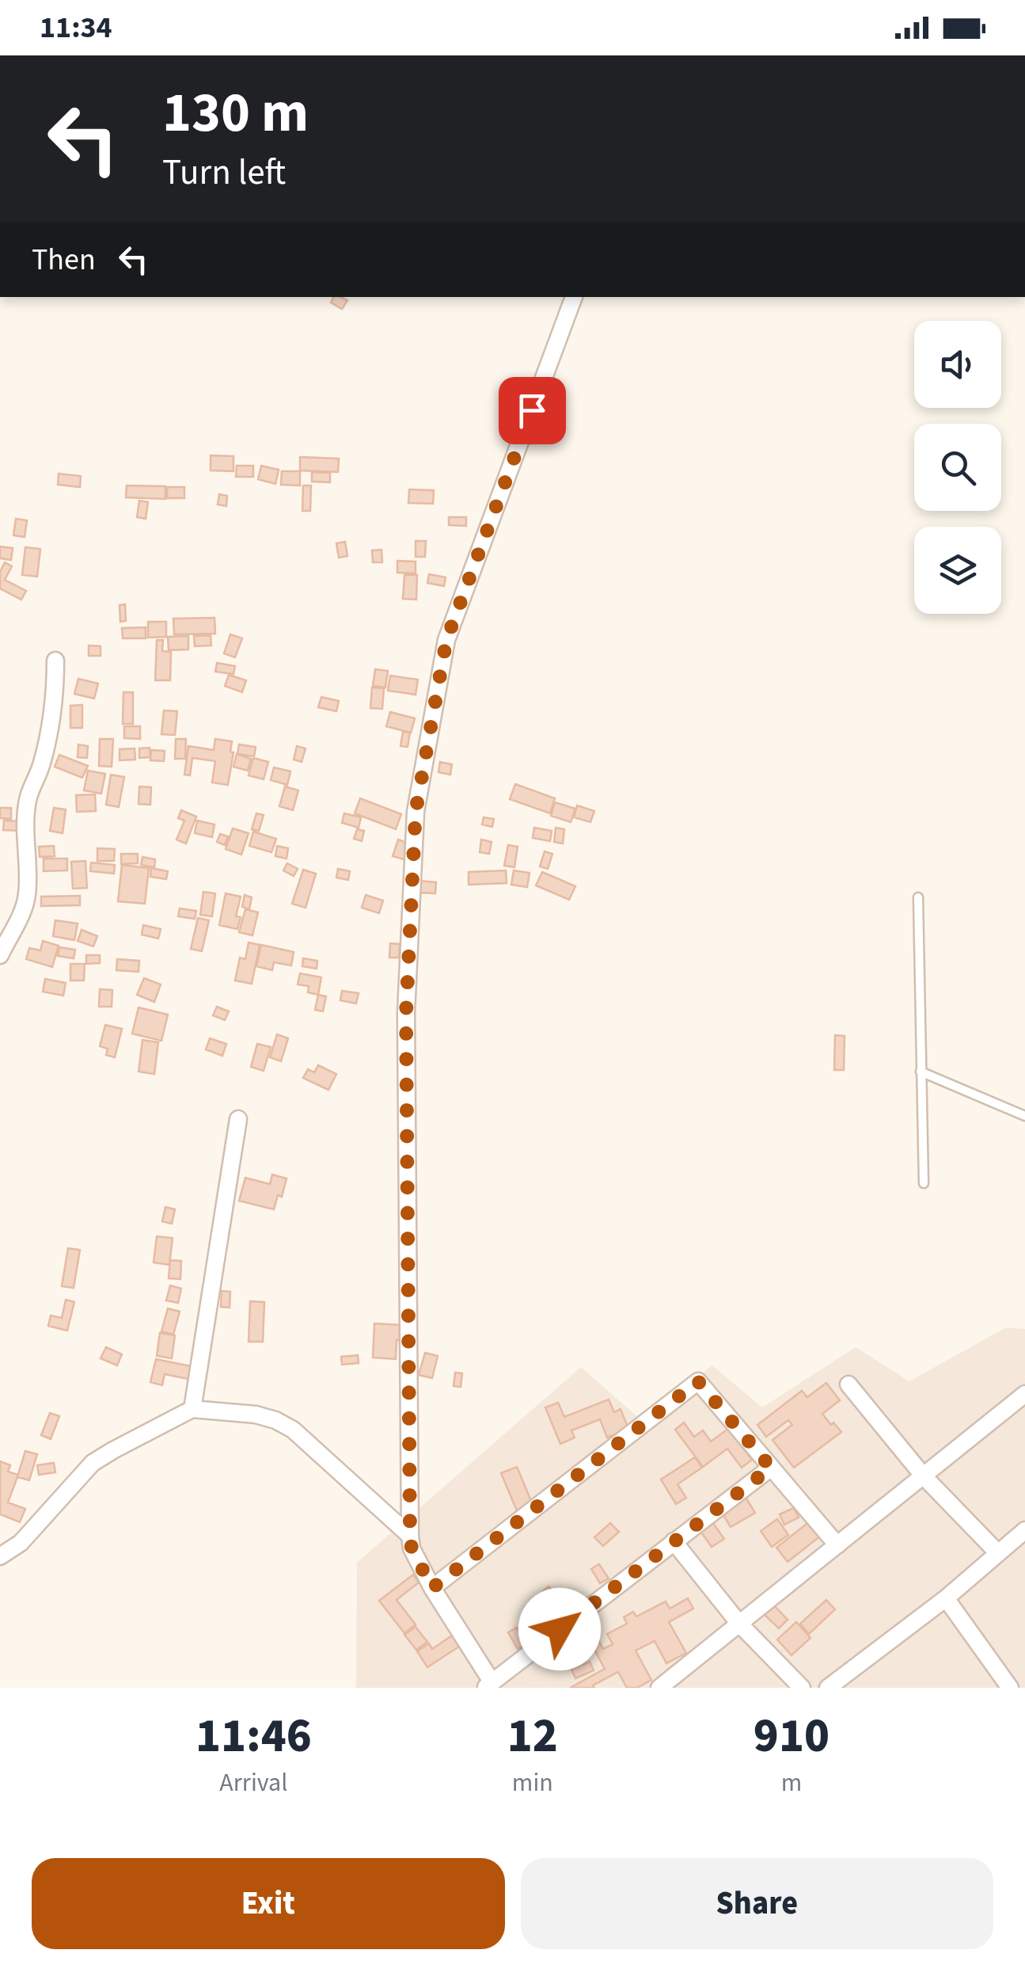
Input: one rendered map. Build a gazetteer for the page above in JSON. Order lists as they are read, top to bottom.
{
  "page": {
    "status": "11:34",
    "turn": ["130 m", "Turn left"],
    "then": "Then",
    "eta": [
      "11:46",
      "Arrival",
      "12",
      "min",
      "910",
      "m"
    ],
    "buttons": ["Exit", "Share"]
  }
}
